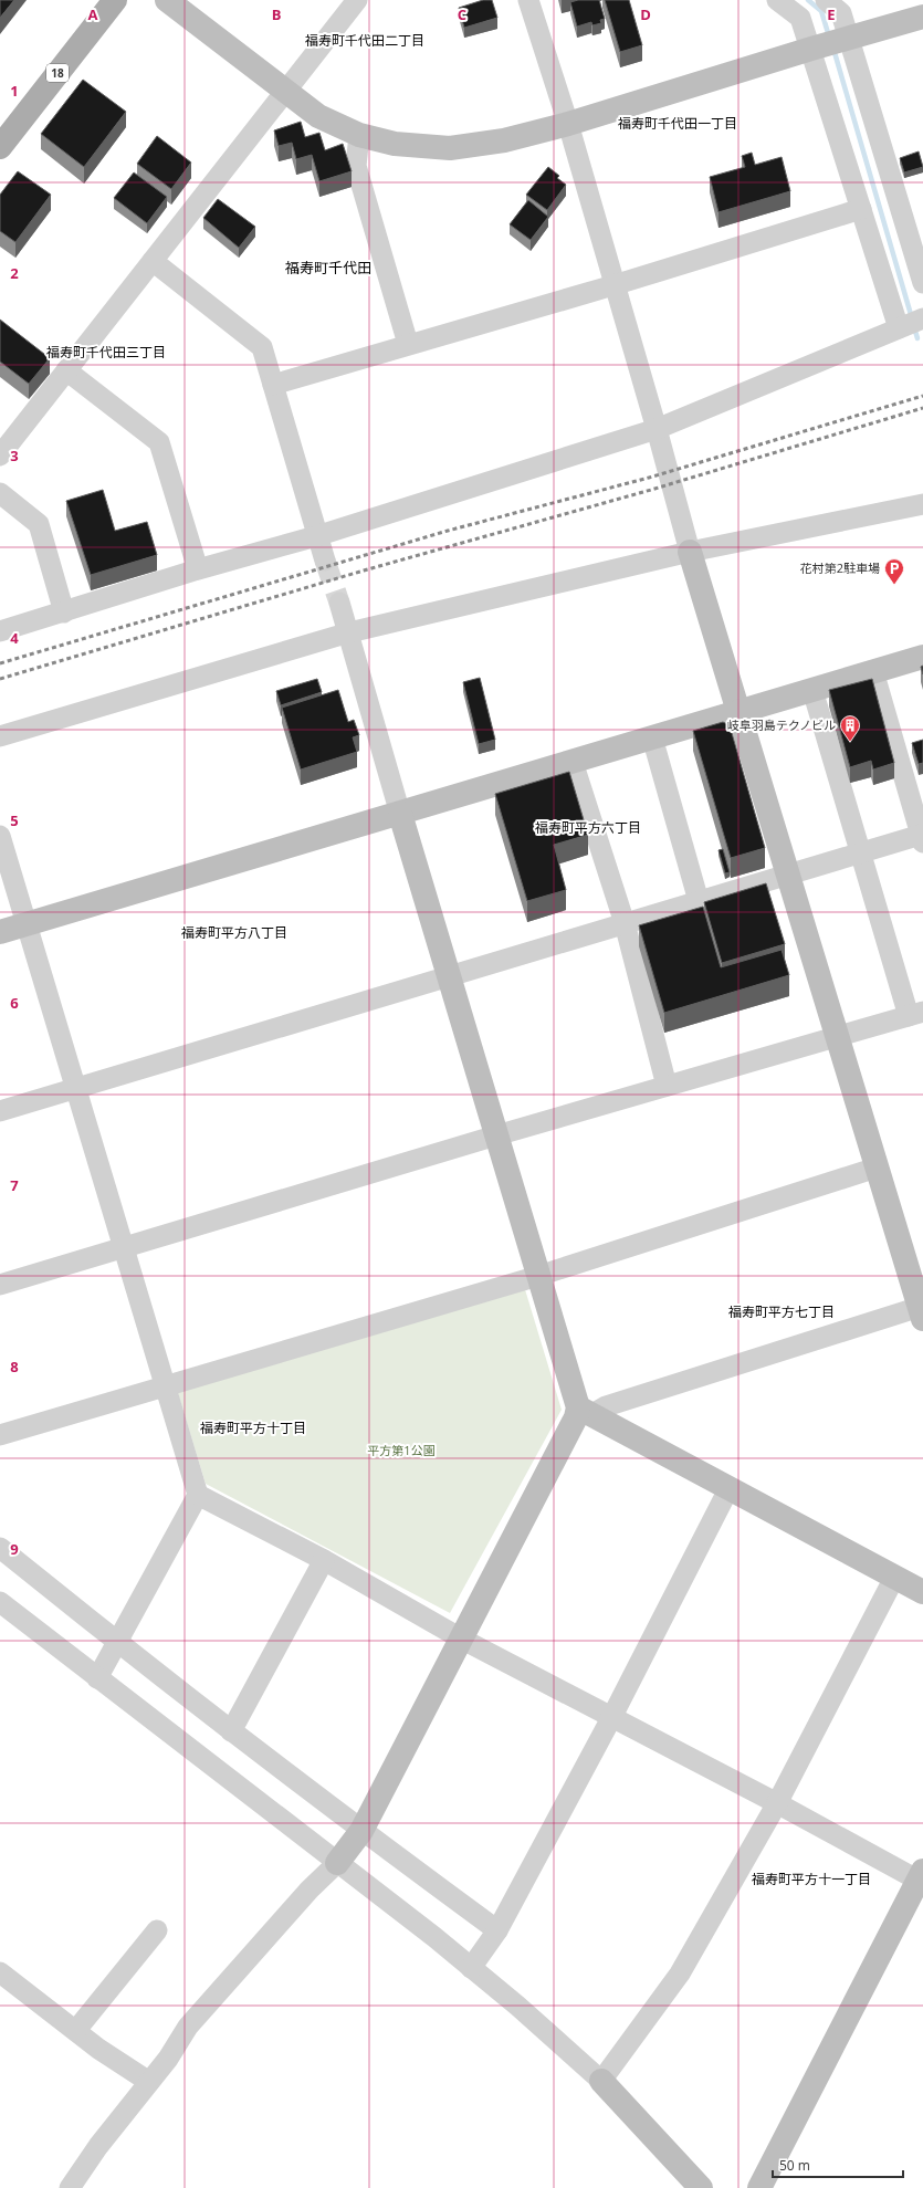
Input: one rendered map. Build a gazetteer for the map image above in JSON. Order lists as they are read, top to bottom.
{
  "streets": {
    "main road": ["18"]
  },
  "districts": [
    "福寿町千代田二丁目",
    "福寿町千代田一丁目",
    "福寿町千代田",
    "福寿町千代田三丁目",
    "福寿町平方六丁目",
    "福寿町平方八丁目",
    "福寿町平方七丁目",
    "福寿町平方十丁目",
    "福寿町平方十一丁目"
  ],
  "parks": ["平方第1公園"],
  "places": {
    "parking": ["花村第2駐車場"],
    "building": ["岐阜羽島テクノビル"]
  },
  "scale_bar": "50 m",
  "grid": {
    "columns": [
      "A",
      "B",
      "C",
      "D",
      "E"
    ],
    "rows": [
      "1",
      "2",
      "3",
      "4",
      "5",
      "6",
      "7",
      "8",
      "9"
    ]
  }
}
